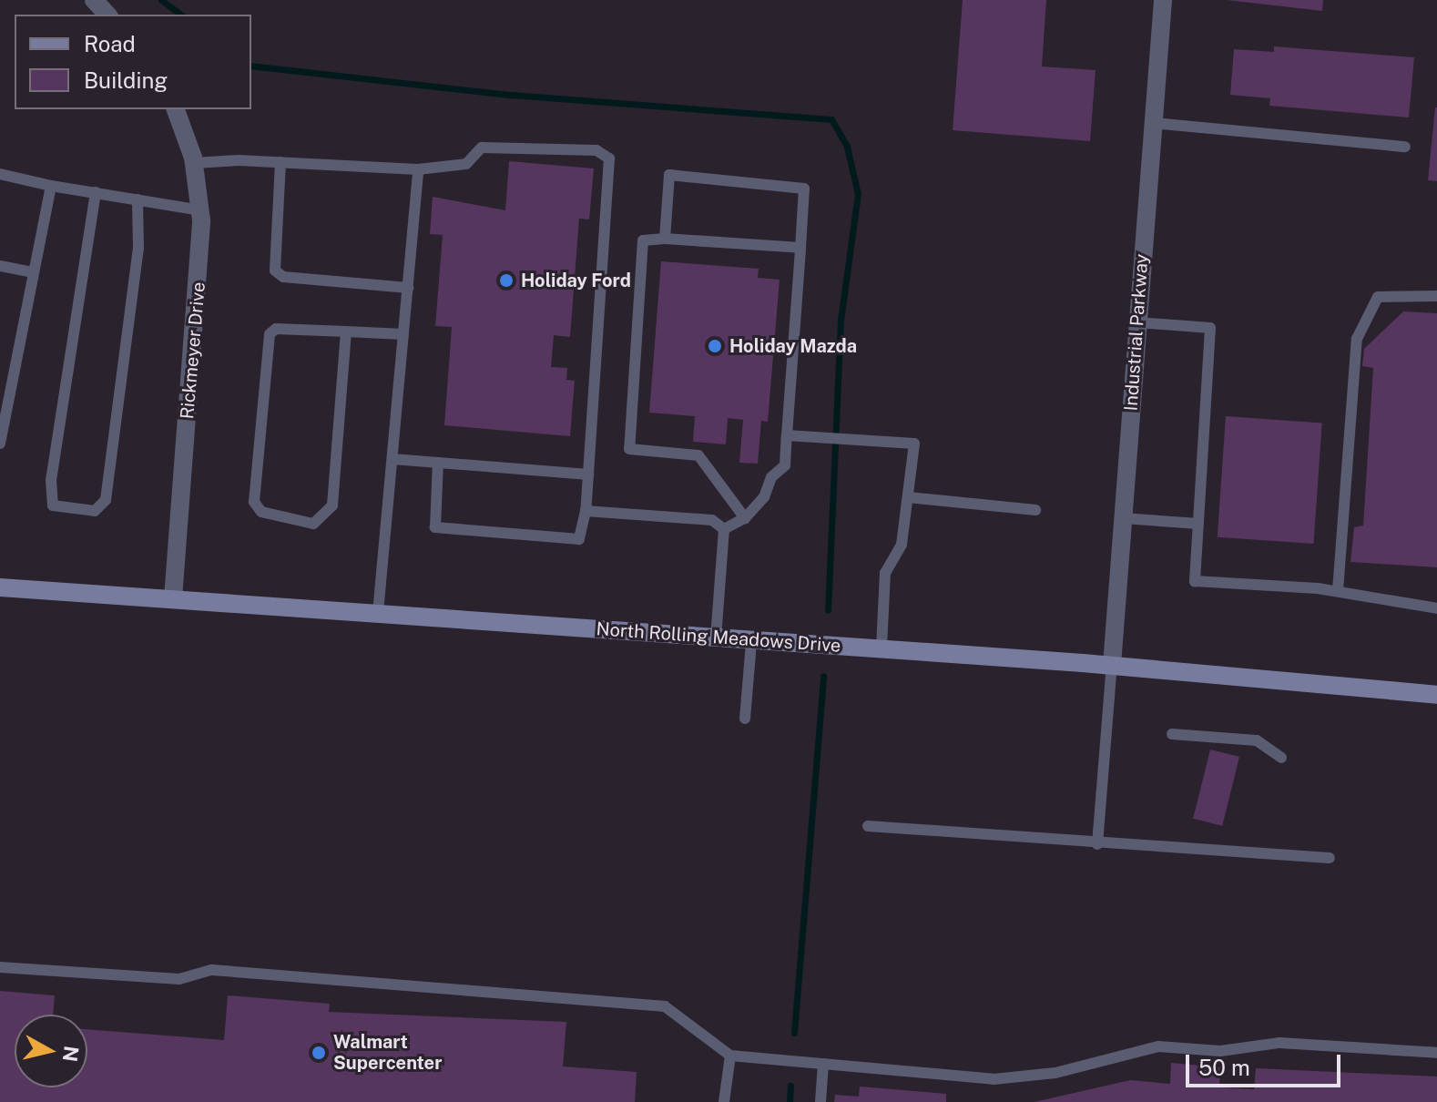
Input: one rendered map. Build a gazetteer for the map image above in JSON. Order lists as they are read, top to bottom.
{
  "streets": {
    "main road": ["North Rolling Meadows Drive"],
    "street": ["Industrial Parkway", "Rickmeyer Drive"]
  },
  "crossings": [
    ["Industrial Parkway", "North Rolling Meadows Drive"],
    ["Rickmeyer Drive", "North Rolling Meadows Drive"]
  ],
  "places": ["Holiday Ford", "Holiday Mazda", "Walmart Supercenter"],
  "legend": ["Road", "Building"],
  "scale_bar": "50 m",
  "north": "right"
}
